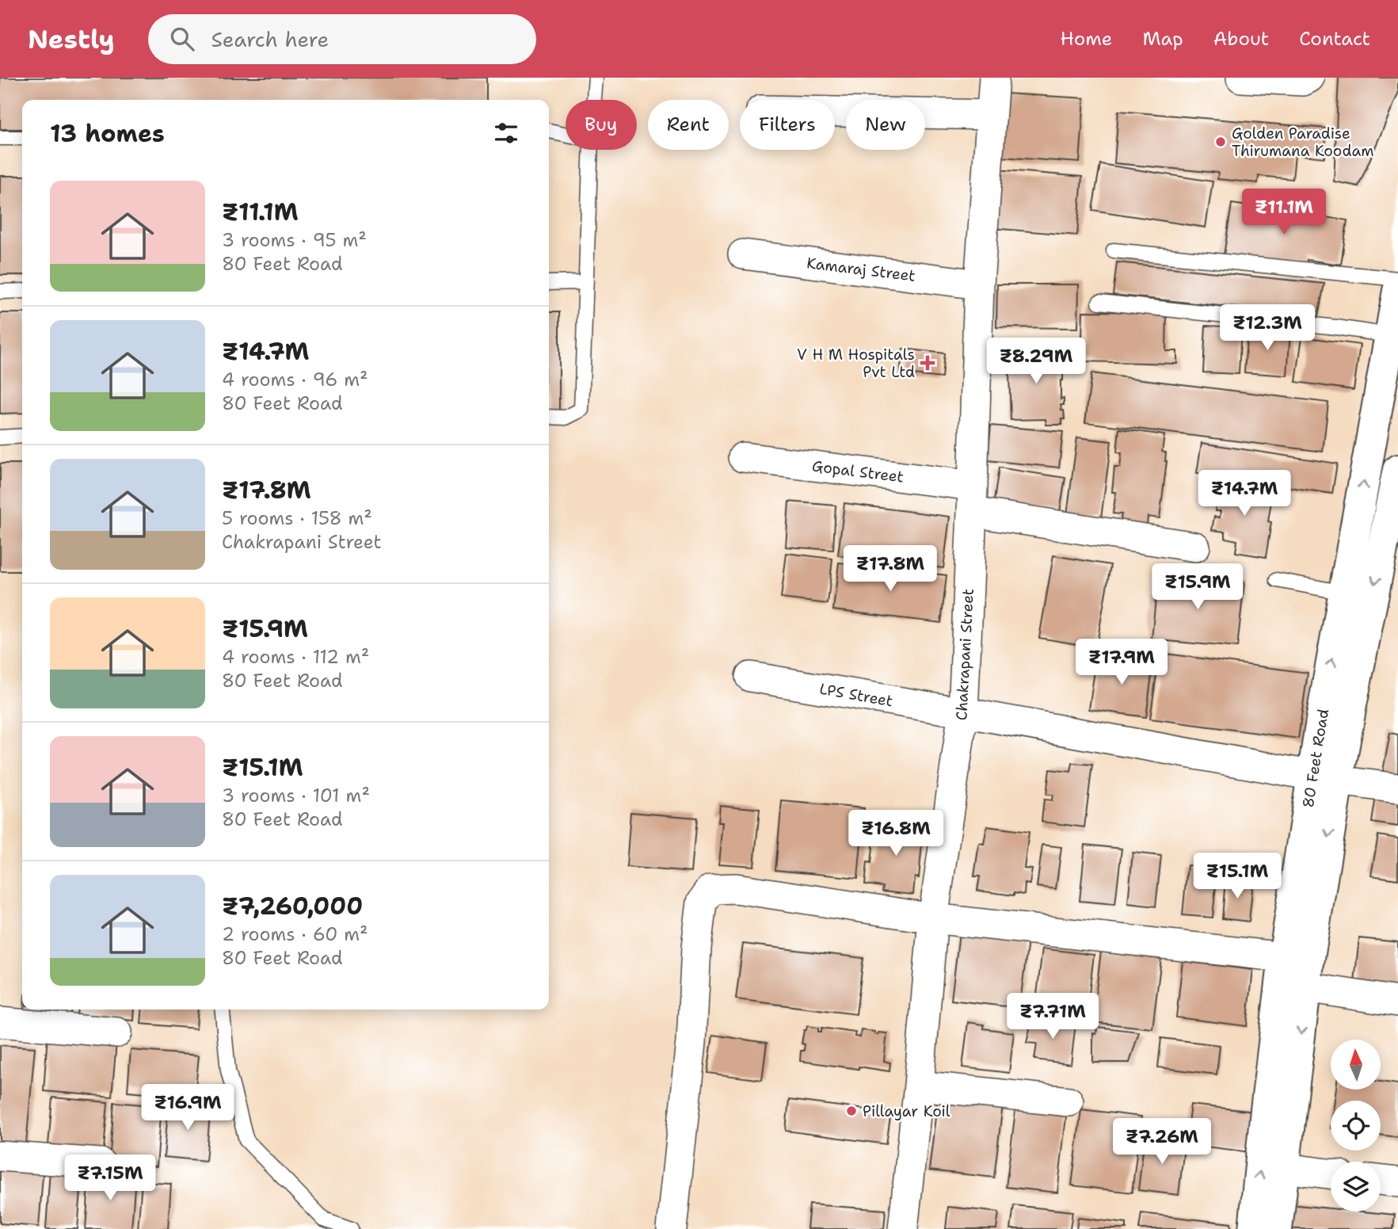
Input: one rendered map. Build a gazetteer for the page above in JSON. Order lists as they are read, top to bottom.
{
  "streets": {
    "street": [
      "Kamaraj Street",
      "Gopal Street",
      "Chakrapani Street",
      "LPS Street",
      "80 Feet Road"
    ]
  },
  "crossings": [
    ["Kamaraj Street", "Chakrapani Street"],
    ["Gopal Street", "Chakrapani Street"],
    ["Chakrapani Street", "LPS Street"],
    ["LPS Street", "80 Feet Road"]
  ],
  "places": {
    "other": ["Golden Paradise Thirumana Koodam", "Pillayar Koil"],
    "health": ["V H M Hospitals Pvt Ltd"]
  },
  "north": "top",
  "page": {
    "header": "Nestly",
    "search": "Search here",
    "nav": [
      "Home",
      "Map",
      "About",
      "Contact"
    ],
    "chip": [
      "Buy",
      "Rent",
      "Filters",
      "New"
    ],
    "heading": "13 homes",
    "list": [
      {
        "name": "₹11.1M",
        "note": "3 rooms · 95 m² · 80 Feet Road"
      },
      {
        "name": "₹14.7M",
        "note": "4 rooms · 96 m² · 80 Feet Road"
      },
      {
        "name": "₹17.8M",
        "note": "5 rooms · 158 m² · Chakrapani Street"
      },
      {
        "name": "₹15.9M",
        "note": "4 rooms · 112 m² · 80 Feet Road"
      },
      {
        "name": "₹15.1M",
        "note": "3 rooms · 101 m² · 80 Feet Road"
      },
      {
        "name": "₹7,260,000",
        "note": "2 rooms · 60 m² · 80 Feet Road"
      }
    ],
    "price": [
      "₹11.1M",
      "₹12.3M",
      "₹8.29M",
      "₹14.7M",
      "₹17.8M",
      "₹15.9M",
      "₹17.9M",
      "₹16.8M",
      "₹15.1M",
      "₹7.71M",
      "₹16.9M",
      "₹7.26M",
      "₹7.15M"
    ]
  }
}
